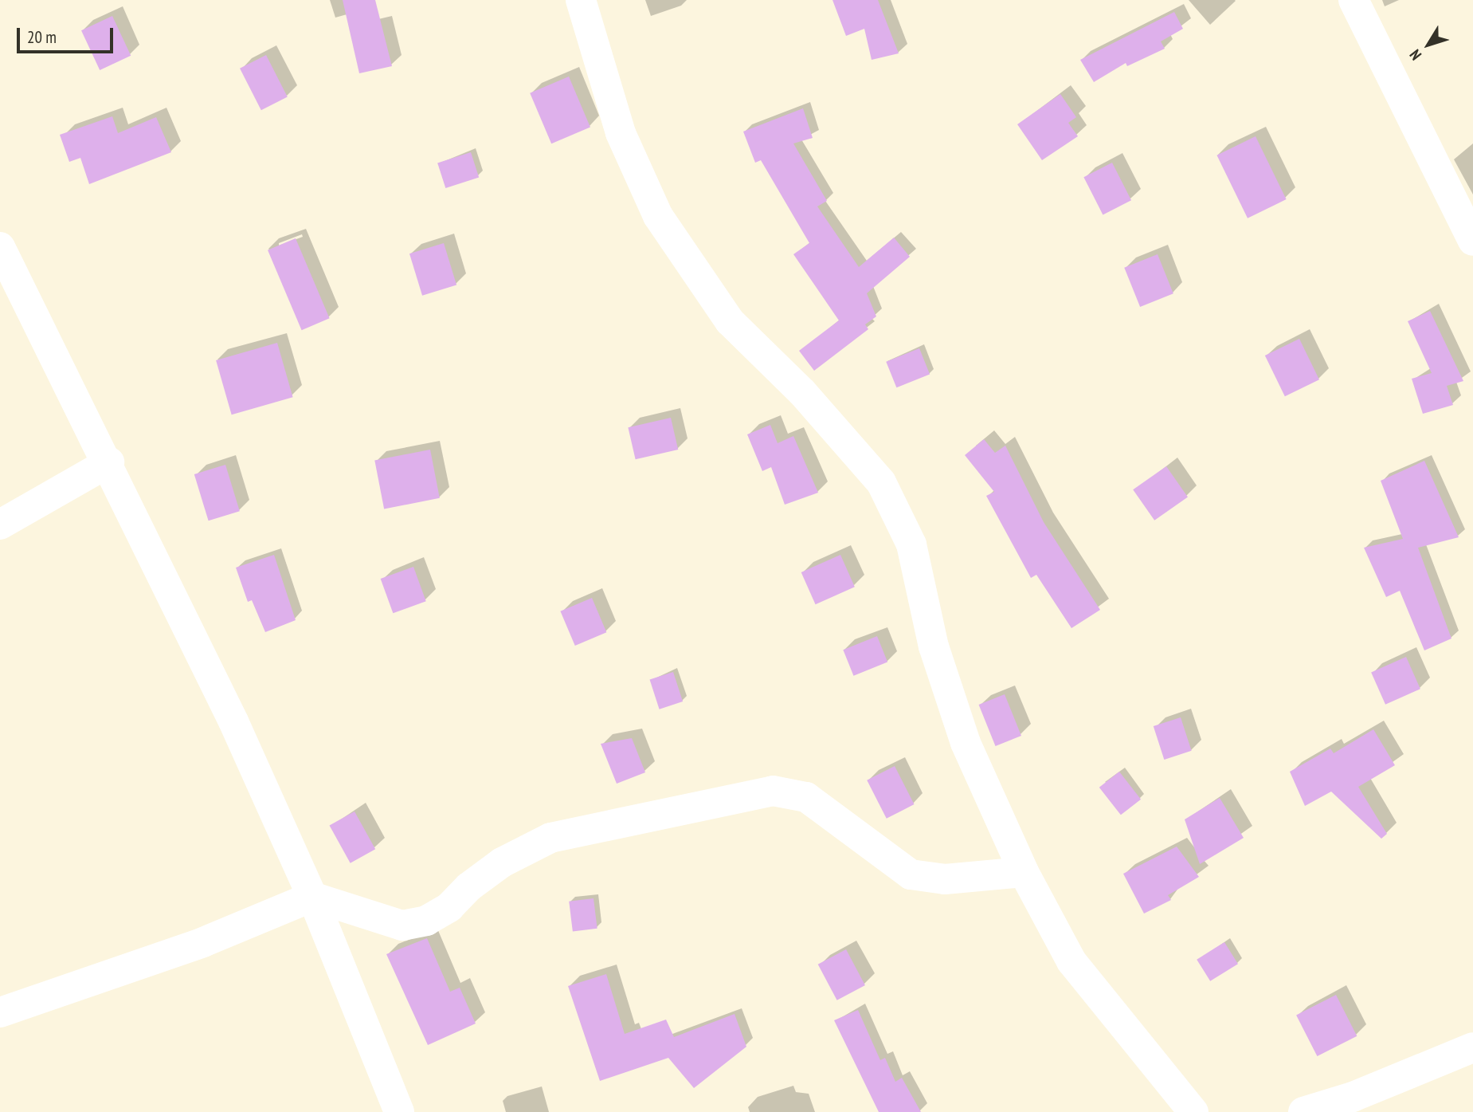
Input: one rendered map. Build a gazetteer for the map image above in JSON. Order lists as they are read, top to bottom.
{
  "scale_bar": "20 m",
  "north": "bottom left"
}
